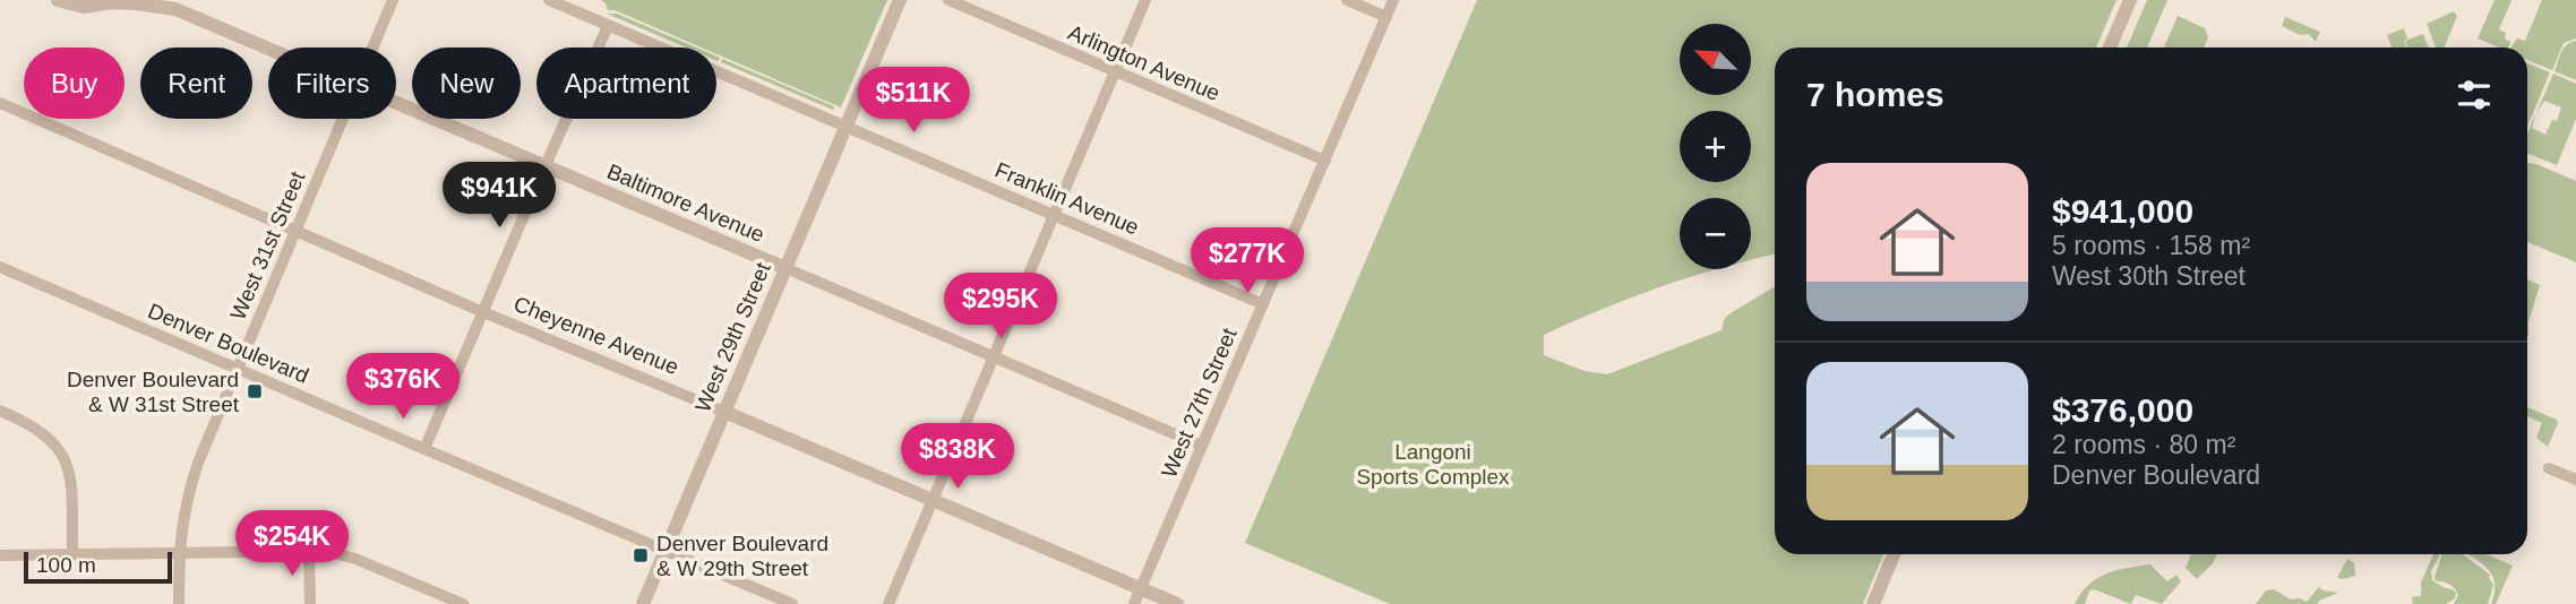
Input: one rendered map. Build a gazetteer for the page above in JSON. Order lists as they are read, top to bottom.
{
  "streets": {
    "street": [
      "Arlington Avenue",
      "Franklin Avenue",
      "Baltimore Avenue",
      "West 31st Street",
      "Cheyenne Avenue",
      "West 29th Street",
      "Denver Boulevard",
      "West 27th Street"
    ]
  },
  "crossings": [
    ["Arlington Avenue", "West 27th Street"],
    ["Franklin Avenue", "West 29th Street"],
    ["Franklin Avenue", "West 27th Street"],
    ["Baltimore Avenue", "West 29th Street"],
    ["Baltimore Avenue", "West 27th Street"],
    ["West 31st Street", "Cheyenne Avenue"],
    ["West 31st Street", "Denver Boulevard"],
    ["Cheyenne Avenue", "West 29th Street"],
    ["Cheyenne Avenue", "West 27th Street"],
    ["West 29th Street", "Denver Boulevard"]
  ],
  "parks": ["Langoni Sports Complex"],
  "places": {
    "transit": ["Denver Boulevard & W 31st Street", "Denver Boulevard & W 29th Street"]
  },
  "scale_bar": "100 m",
  "north": "top left",
  "page": {
    "map_buttons": ["+", "−"],
    "chip": [
      "Buy",
      "Rent",
      "Filters",
      "New",
      "Apartment"
    ],
    "heading": "7 homes",
    "price": [
      "$511K",
      "$941K",
      "$277K",
      "$295K",
      "$376K",
      "$838K",
      "$254K"
    ],
    "list": [
      {
        "name": "$941,000",
        "note": "5 rooms · 158 m² · West 30th Street"
      },
      {
        "name": "$376,000",
        "note": "2 rooms · 80 m² · Denver Boulevard"
      }
    ],
    "scale": "100 m"
  }
}
